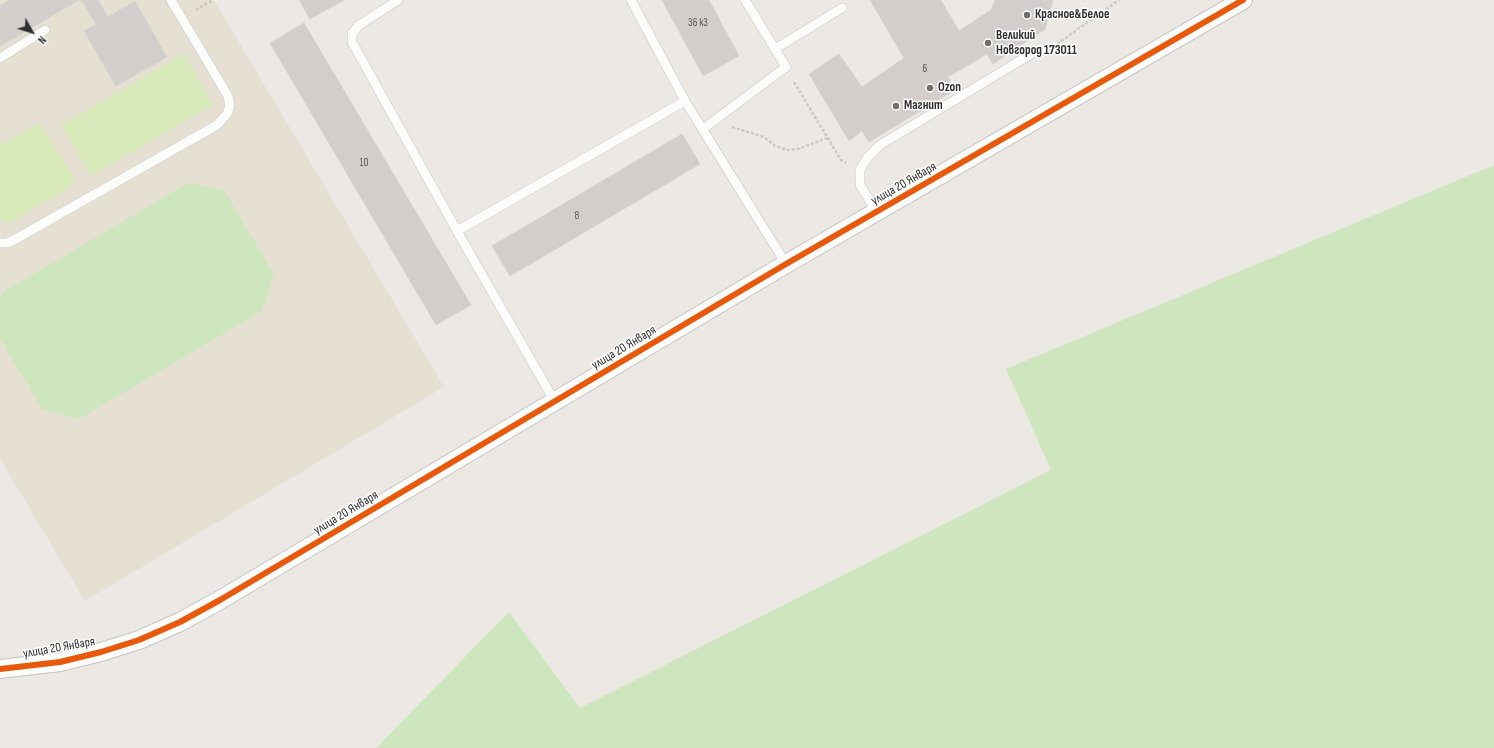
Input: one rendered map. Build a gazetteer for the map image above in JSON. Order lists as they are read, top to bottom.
{
  "streets": {
    "street": ["улица 20 Января"]
  },
  "places": [
    "Красное&Белое",
    "Великий Новгород 173011",
    "Ozon",
    "Магнит"
  ],
  "house_numbers": [
    "36 к3",
    "6",
    "10",
    "8"
  ],
  "north": "bottom right"
}
